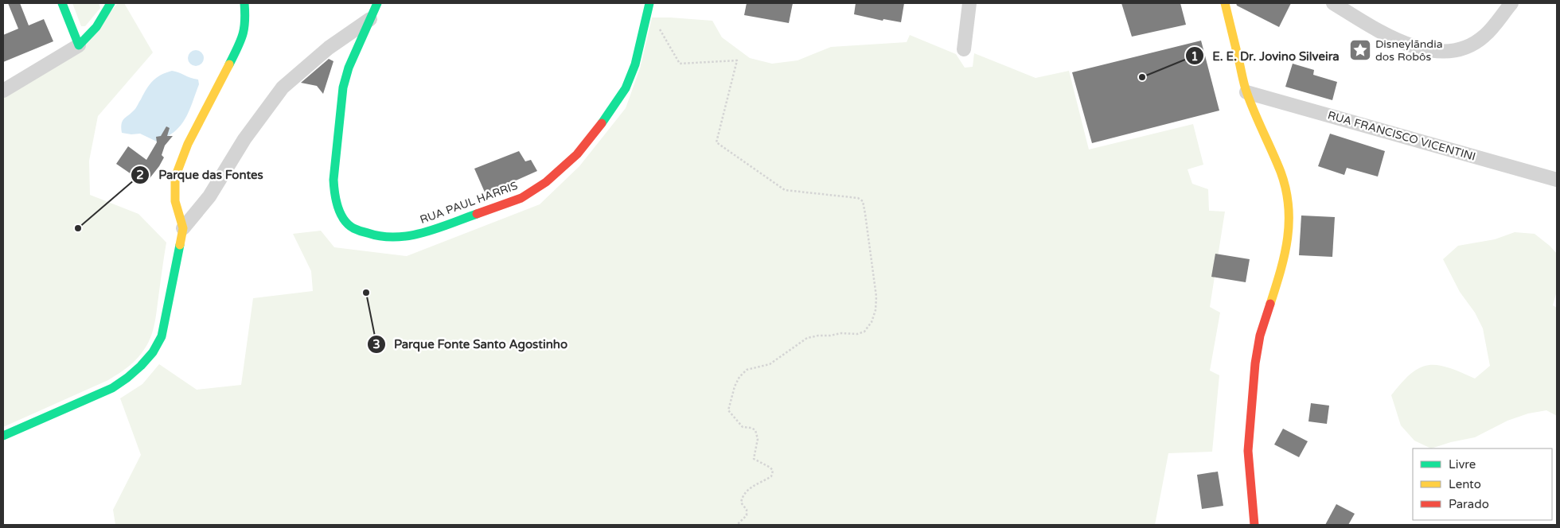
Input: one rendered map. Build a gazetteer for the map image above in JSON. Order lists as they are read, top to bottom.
{
  "streets": {
    "street": ["RUA FRANCISCO VICENTINI", "RUA PAUL HARRIS"]
  },
  "places": {
    "place": ["Disneylãndia dos Robôs"],
    "other": ["E. E. Dr. Jovino Silveira", "Parque das Fontes", "Parque Fonte Santo Agostinho"]
  },
  "legend": ["Livre", "Lento", "Parado"]
}
